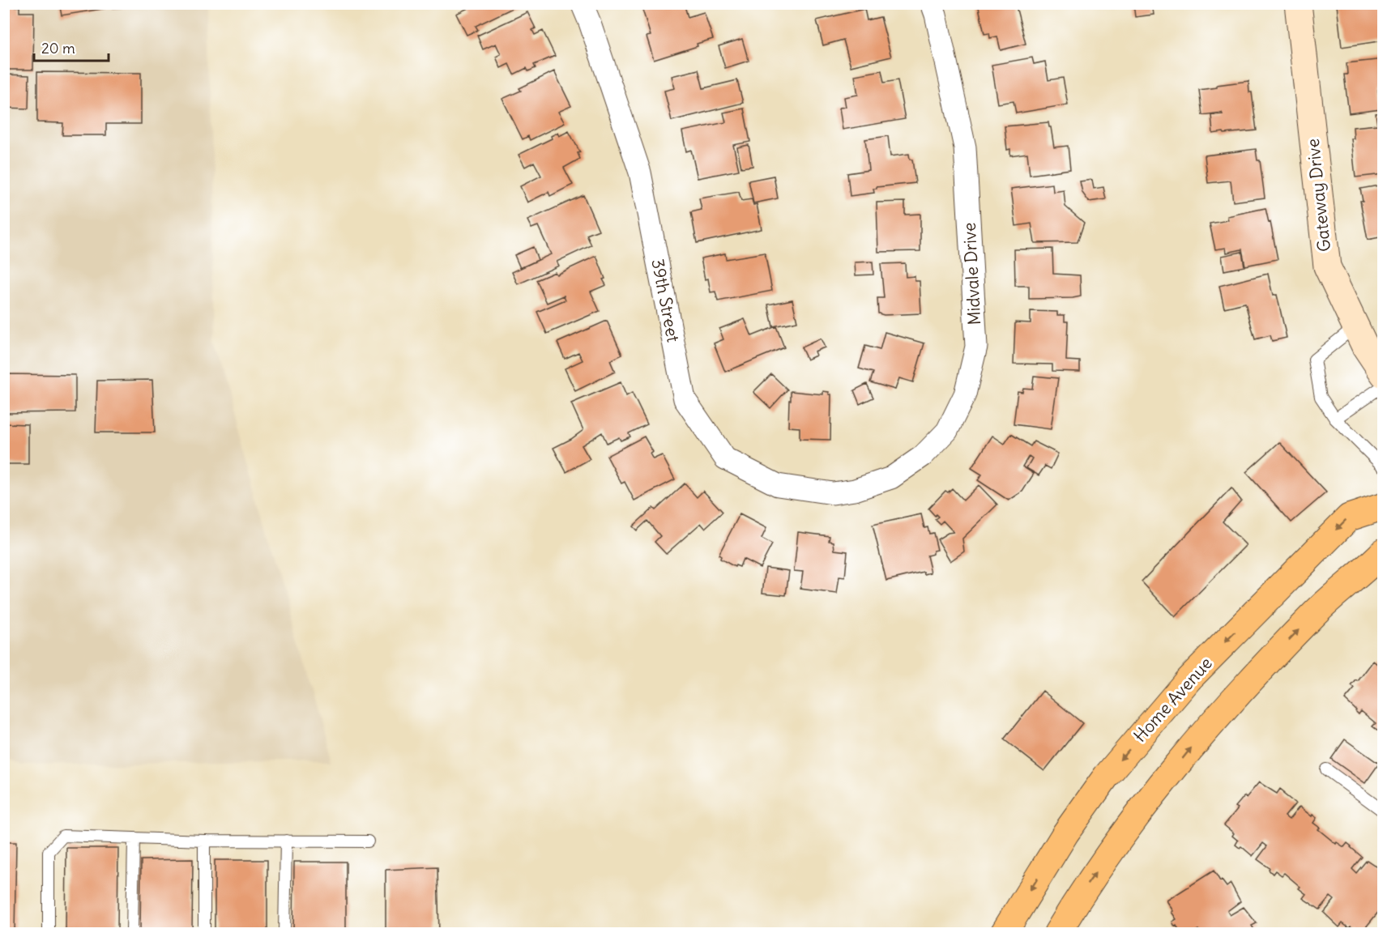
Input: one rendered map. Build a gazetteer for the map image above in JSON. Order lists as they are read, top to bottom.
{
  "streets": {
    "main road": ["Home Avenue"],
    "street": ["Gateway Drive", "Midvale Drive", "39th Street"]
  },
  "crossings": [
    ["Midvale Drive", "39th Street"]
  ],
  "scale_bar": "20 m"
}
